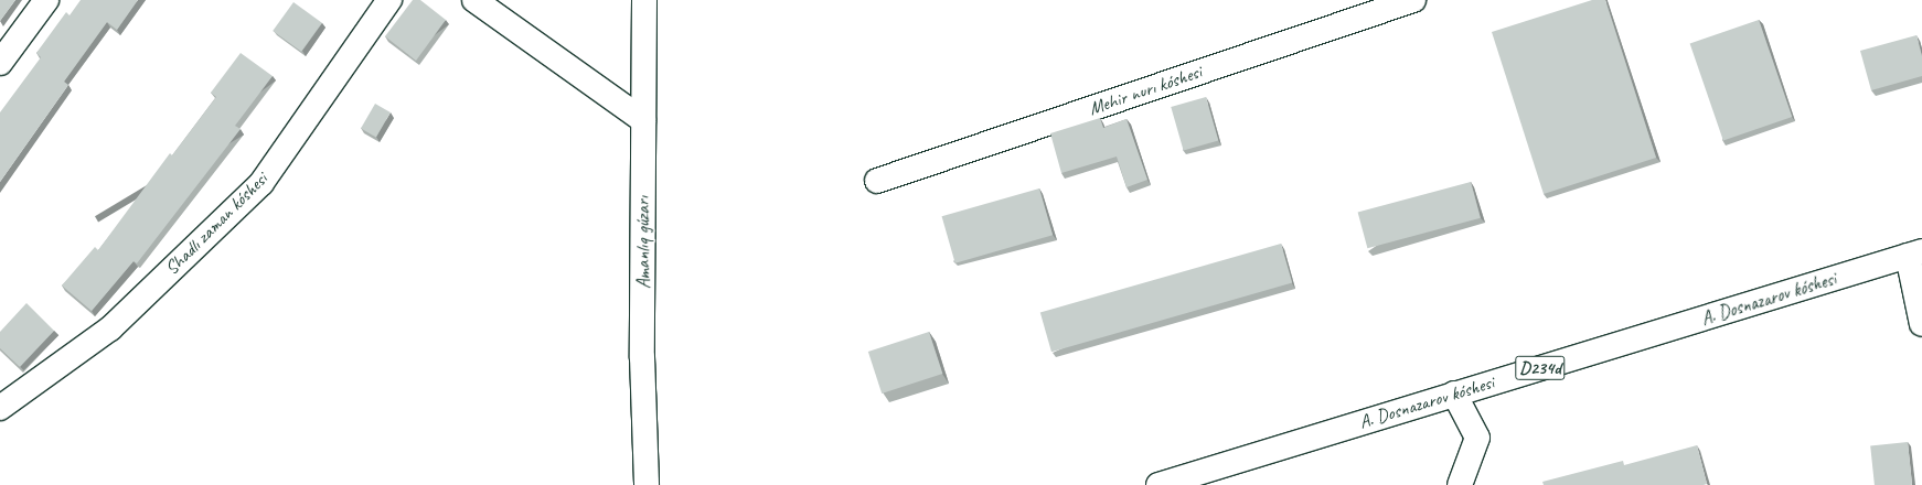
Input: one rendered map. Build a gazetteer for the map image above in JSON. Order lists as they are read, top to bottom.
{
  "streets": {
    "street": [
      "Mehir nurı kóshesi",
      "Shadlı zaman kóshesi",
      "Amanlıq gúzarı",
      "A. Dosnazarov kóshesi",
      "D234d"
    ]
  }
}
